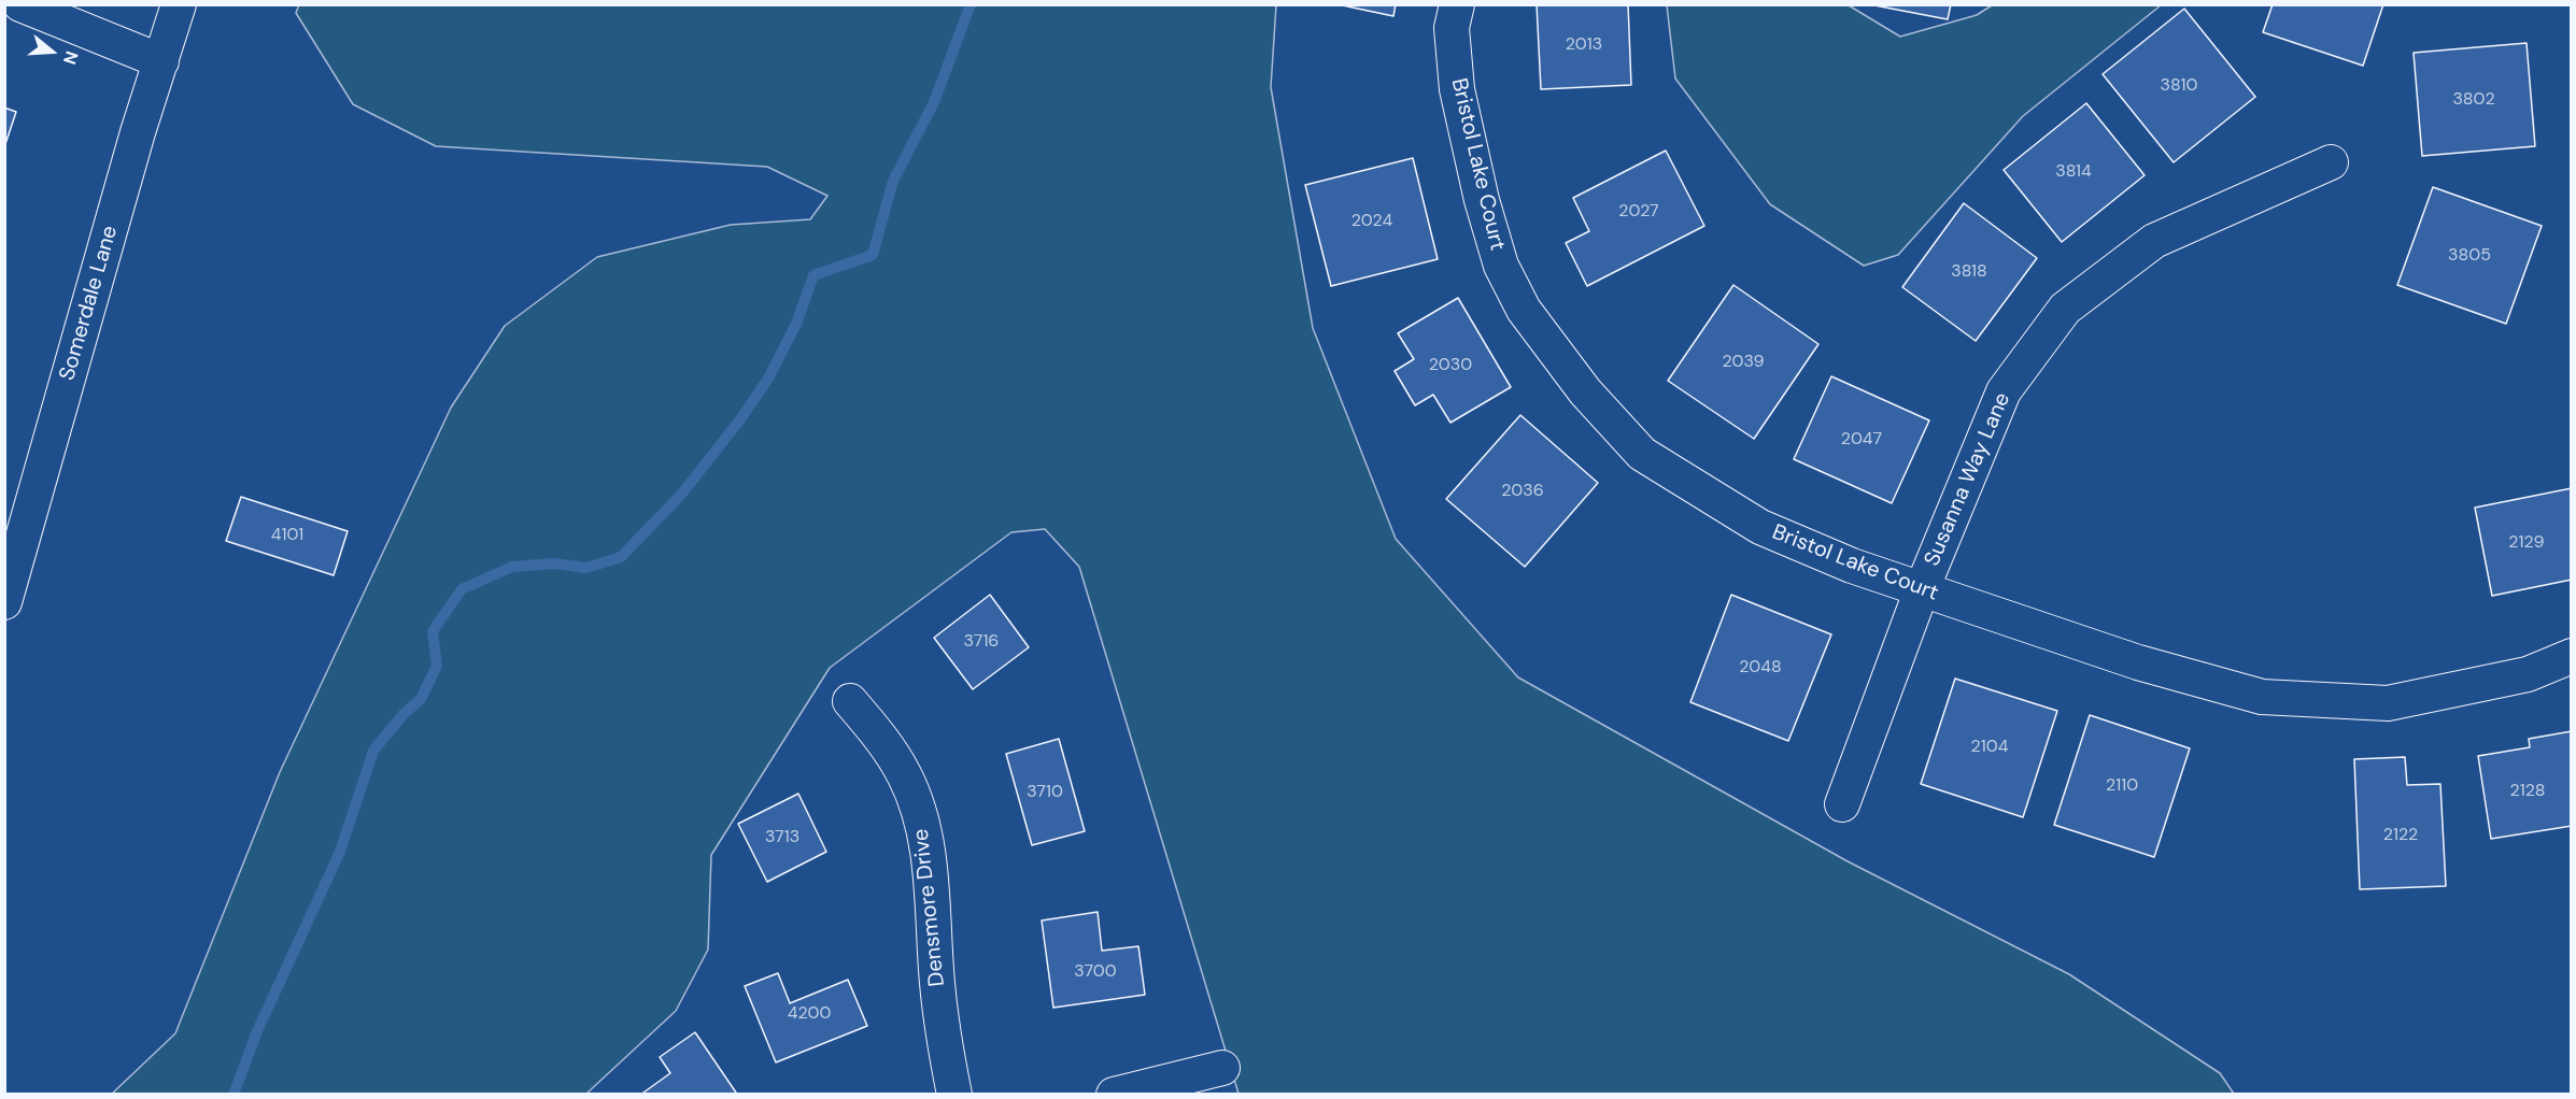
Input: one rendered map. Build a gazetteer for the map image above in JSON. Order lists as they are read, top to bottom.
{
  "streets": {
    "street": [
      "Bristol Lake Court",
      "Somerdale Lane",
      "Susanna Way Lane",
      "Densmore Drive"
    ]
  },
  "crossings": [
    ["Bristol Lake Court", "Susanna Way Lane"]
  ],
  "house_numbers": [
    "2013",
    "3810",
    "3802",
    "3814",
    "2027",
    "2024",
    "3805",
    "3818",
    "2039",
    "2030",
    "2047",
    "2036",
    "4101",
    "2129",
    "3716",
    "2048",
    "2104",
    "2110",
    "2128",
    "3710",
    "2122",
    "3713",
    "3700",
    "4200"
  ],
  "north": "right"
}
